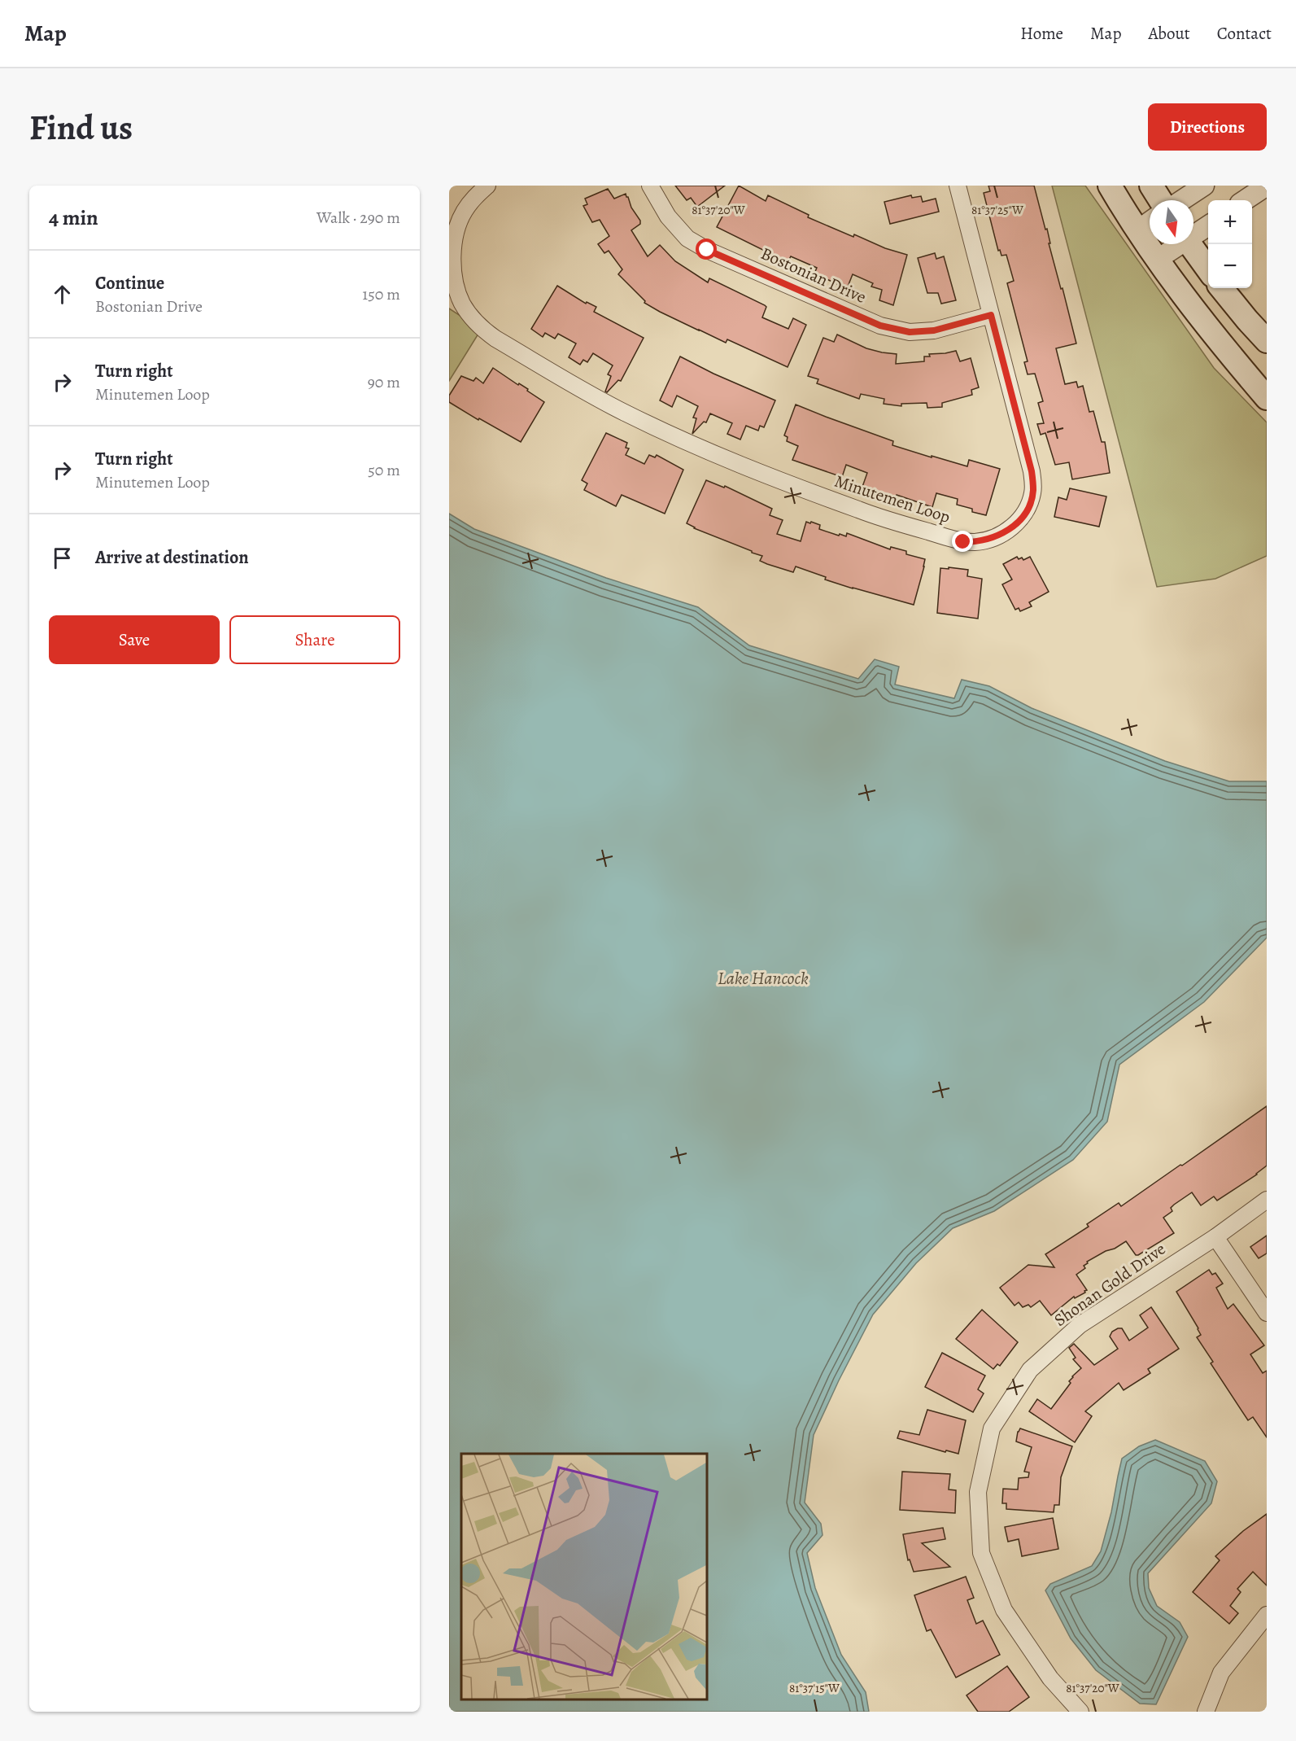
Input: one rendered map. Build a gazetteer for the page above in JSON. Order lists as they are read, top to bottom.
{
  "streets": {
    "street": ["Bostonian Drive", "Minutemen Loop", "Shonan Gold Drive"]
  },
  "crossings": [
    ["Bostonian Drive", "Minutemen Loop"]
  ],
  "water": ["Lake Hancock"],
  "north": "bottom",
  "page": {
    "header": "Map",
    "nav": [
      "Home",
      "Map",
      "About",
      "Contact"
    ],
    "buttons": [
      "Directions",
      ["Save", "Share"]
    ],
    "title": "Find us",
    "heading": ["4 min", "Walk · 290 m"],
    "map_buttons": ["+", "−"],
    "list": [
      ["Continue", "Bostonian Drive", "150 m"],
      ["Turn right", "Minutemen Loop", "90 m"],
      ["Turn right", "Minutemen Loop", "50 m"],
      "Arrive at destination"
    ]
  },
  "coordinates": ["81°37'20\"W", "81°37'25\"W", "81°37'15\"W"]
}
